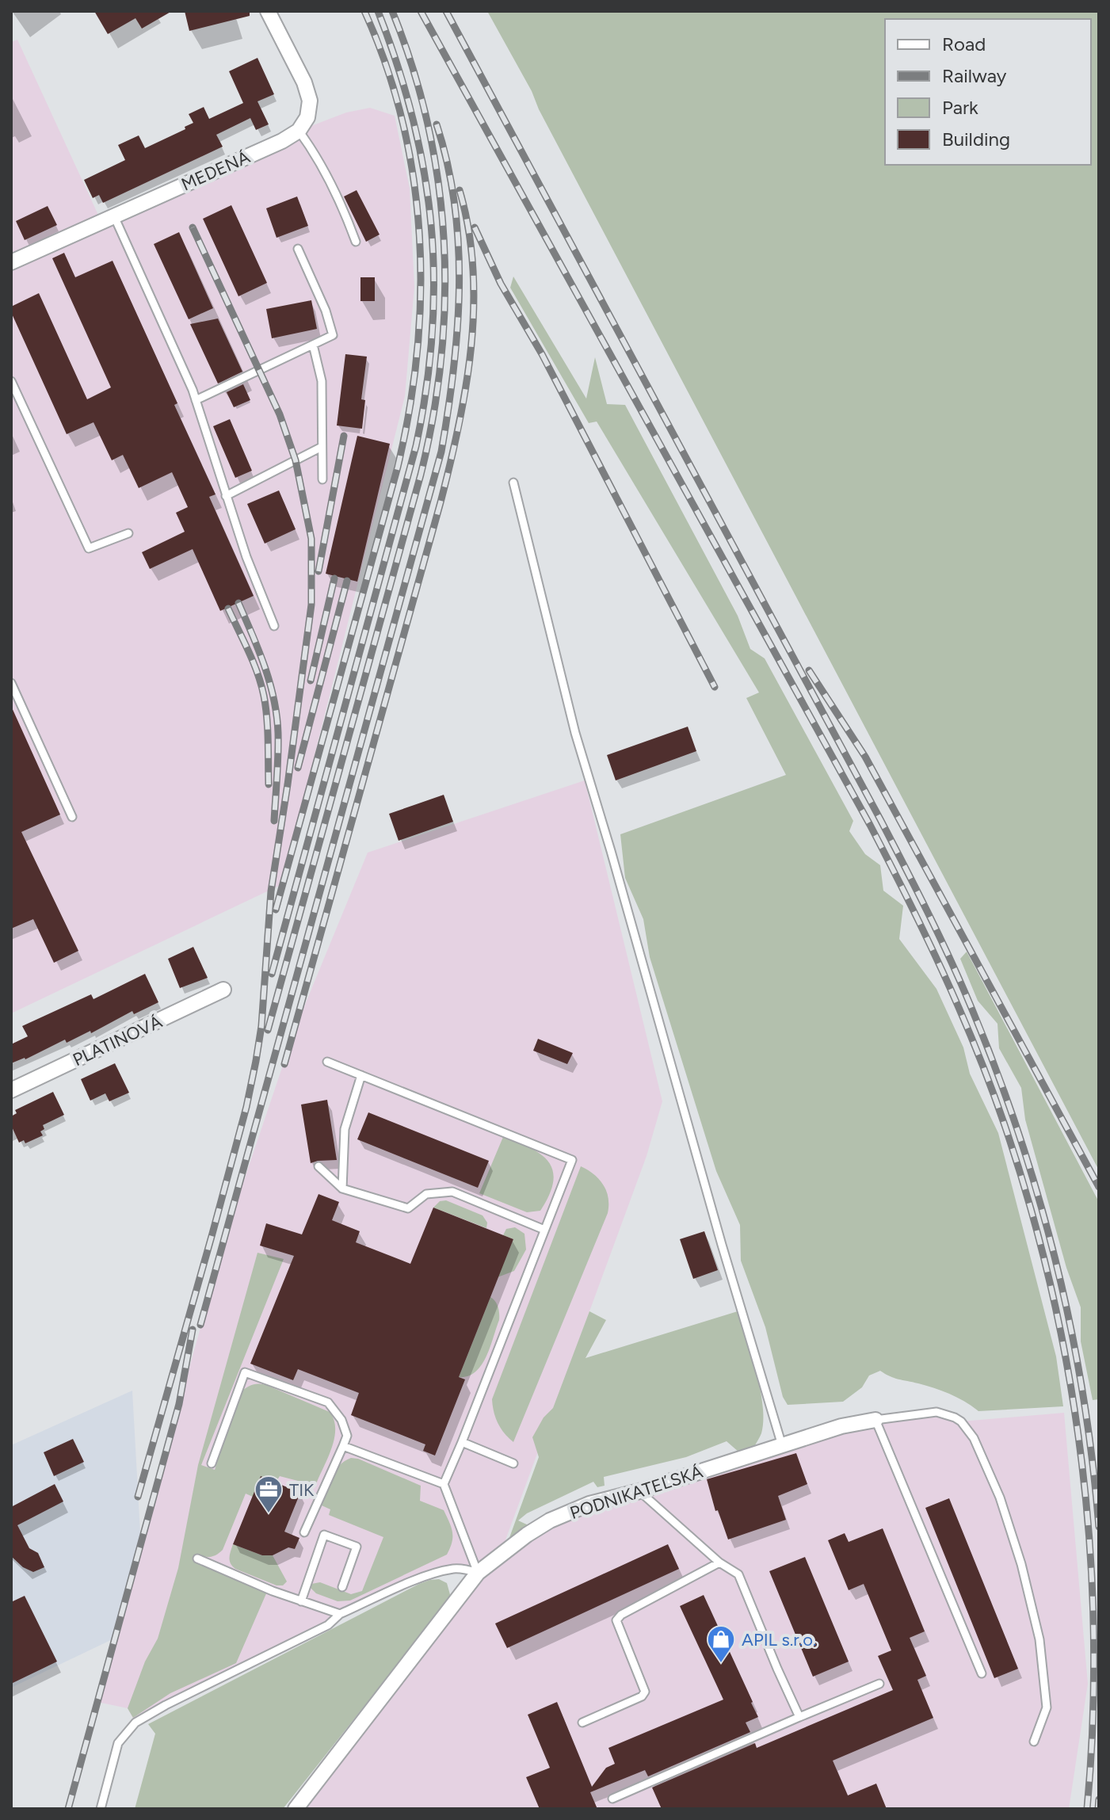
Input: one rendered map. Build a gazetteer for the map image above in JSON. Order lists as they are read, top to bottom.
{
  "streets": {
    "street": ["MEDENÁ", "PLATINOVÁ", "PODNIKATEĽSKÁ"]
  },
  "places": {
    "office": ["TIK"],
    "shop": ["APIL s.r.o."]
  },
  "legend": [
    "Road",
    "Railway",
    "Park",
    "Building"
  ]
}
